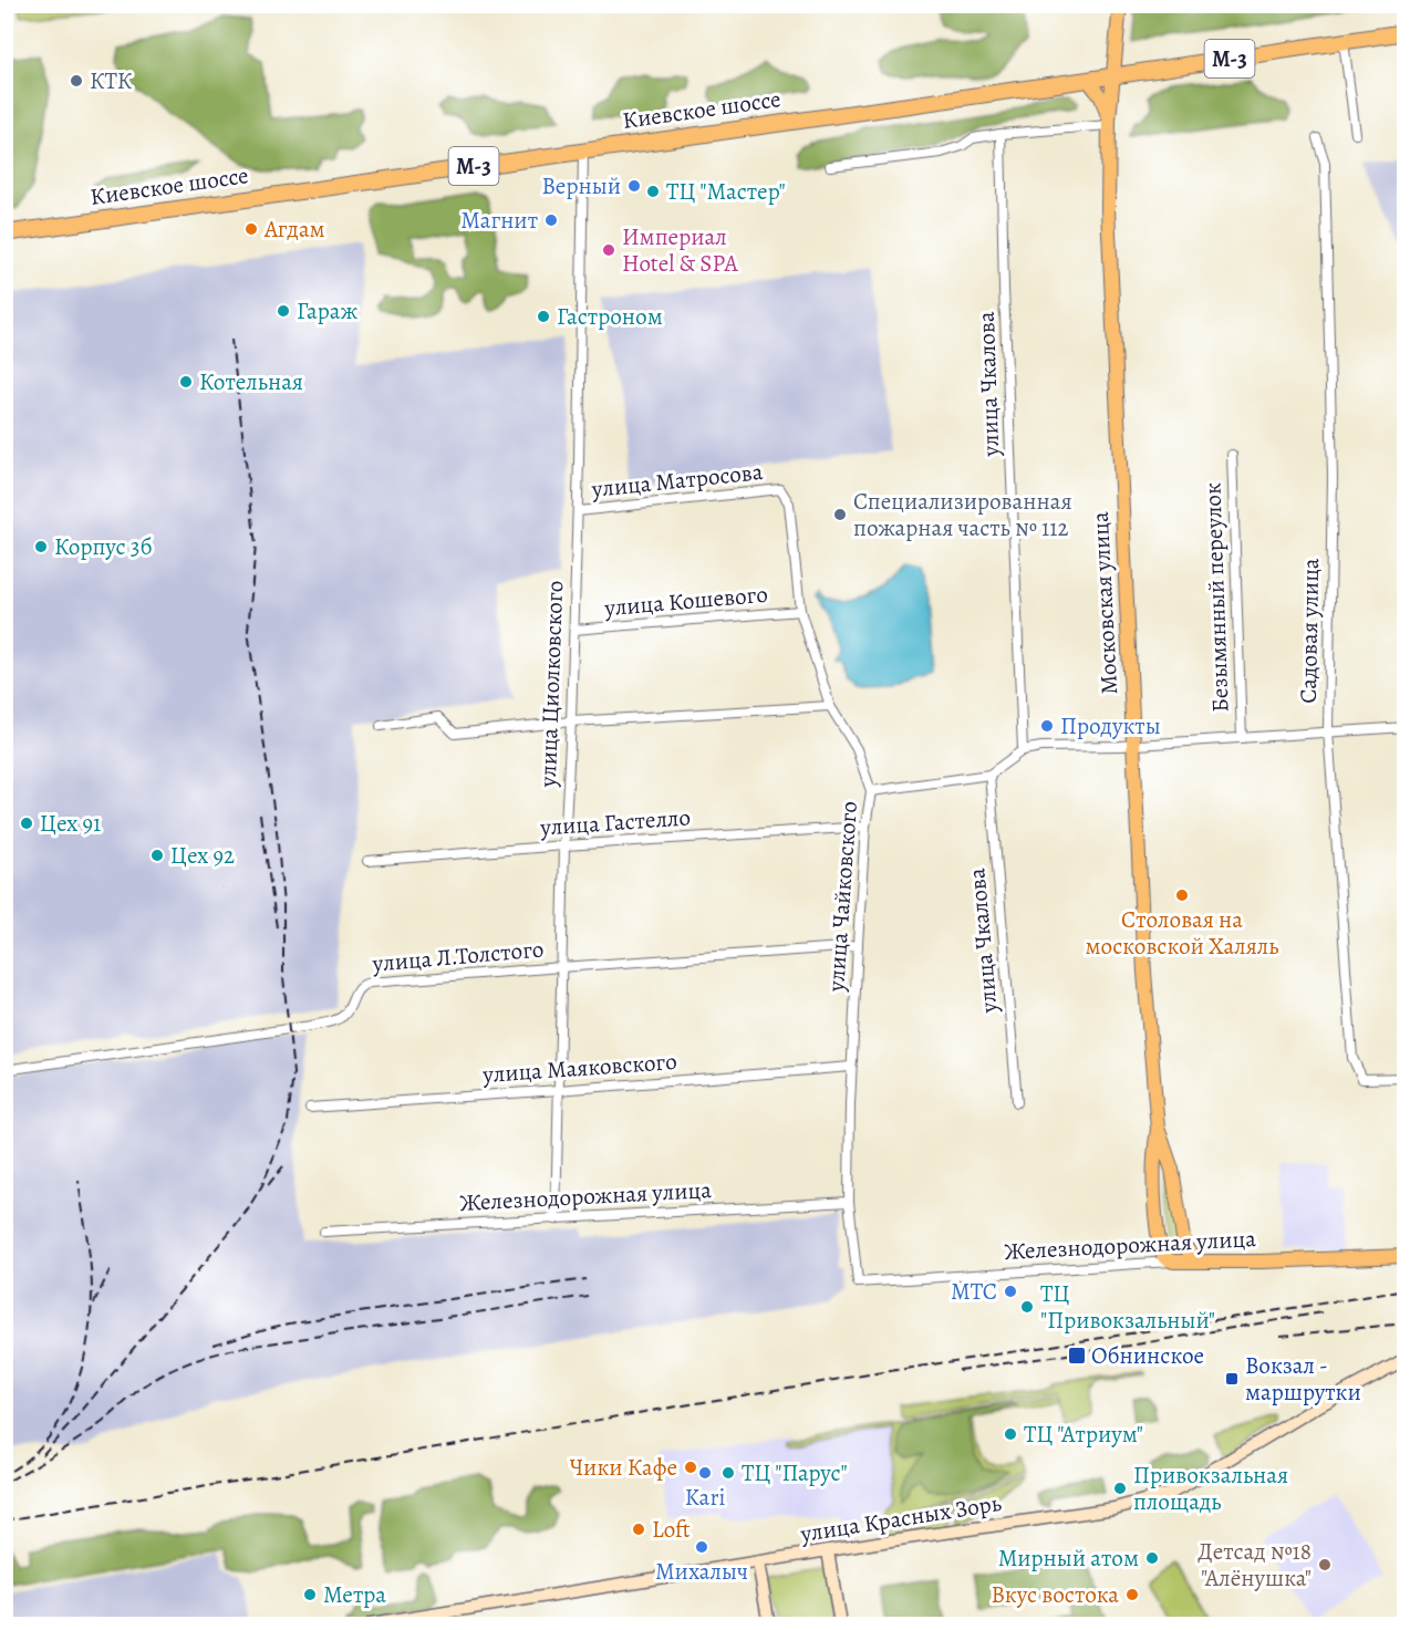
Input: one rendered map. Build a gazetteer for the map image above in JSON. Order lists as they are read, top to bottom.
{
  "streets": {
    "highway": ["М-3", "Киевское шоссе"],
    "main road": ["Московская улица", "Железнодорожная улица"],
    "street": [
      "улица Чкалова",
      "улица Матросова",
      "Безымянный переулок",
      "улица Кошевого",
      "Садовая улица",
      "улица Циолковского",
      "улица Гастелло",
      "улица Чайковского",
      "улица Л.Толстого",
      "улица Маяковского",
      "улица Красных Зорь"
    ]
  },
  "crossings": [
    ["Киевское шоссе", "Московская улица"],
    ["Киевское шоссе", "улица Циолковского"],
    ["улица Матросова", "улица Циолковского"],
    ["улица Матросова", "улица Чайковского"],
    ["улица Кошевого", "улица Циолковского"],
    ["улица Кошевого", "улица Чайковского"],
    ["улица Циолковского", "улица Гастелло"],
    ["улица Циолковского", "улица Л.Толстого"],
    ["улица Циолковского", "улица Маяковского"],
    ["улица Циолковского", "Железнодорожная улица"],
    ["улица Гастелло", "улица Чайковского"],
    ["улица Чайковского", "улица Л.Толстого"],
    ["улица Чайковского", "улица Маяковского"],
    ["улица Чайковского", "Железнодорожная улица"]
  ],
  "places": {
    "other": [
      "КТК",
      "Верный",
      "ТЦ \"Мастер\"",
      "Магнит",
      "Агдам",
      "Империал Hotel & SPA",
      "Гараж",
      "Гастроном",
      "Котельная",
      "Специализированная пожарная часть № 112",
      "Корпус 3б",
      "Продукты",
      "Цех 91",
      "Цех 92",
      "Столовая на московской Халяль",
      "МТС",
      "ТЦ \"Привокзальный\"",
      "ТЦ \"Атриум\"",
      "Чики Кафе",
      "Kari",
      "ТЦ \"Парус\"",
      "Привокзальная площадь",
      "Loft",
      "Михалыч",
      "Мирный атом",
      "Детсад №18 \"Алёнушка\"",
      "Метра",
      "Вкус востока"
    ],
    "transit": ["Обнинское", "Вокзал - маршрутки"]
  }
}
